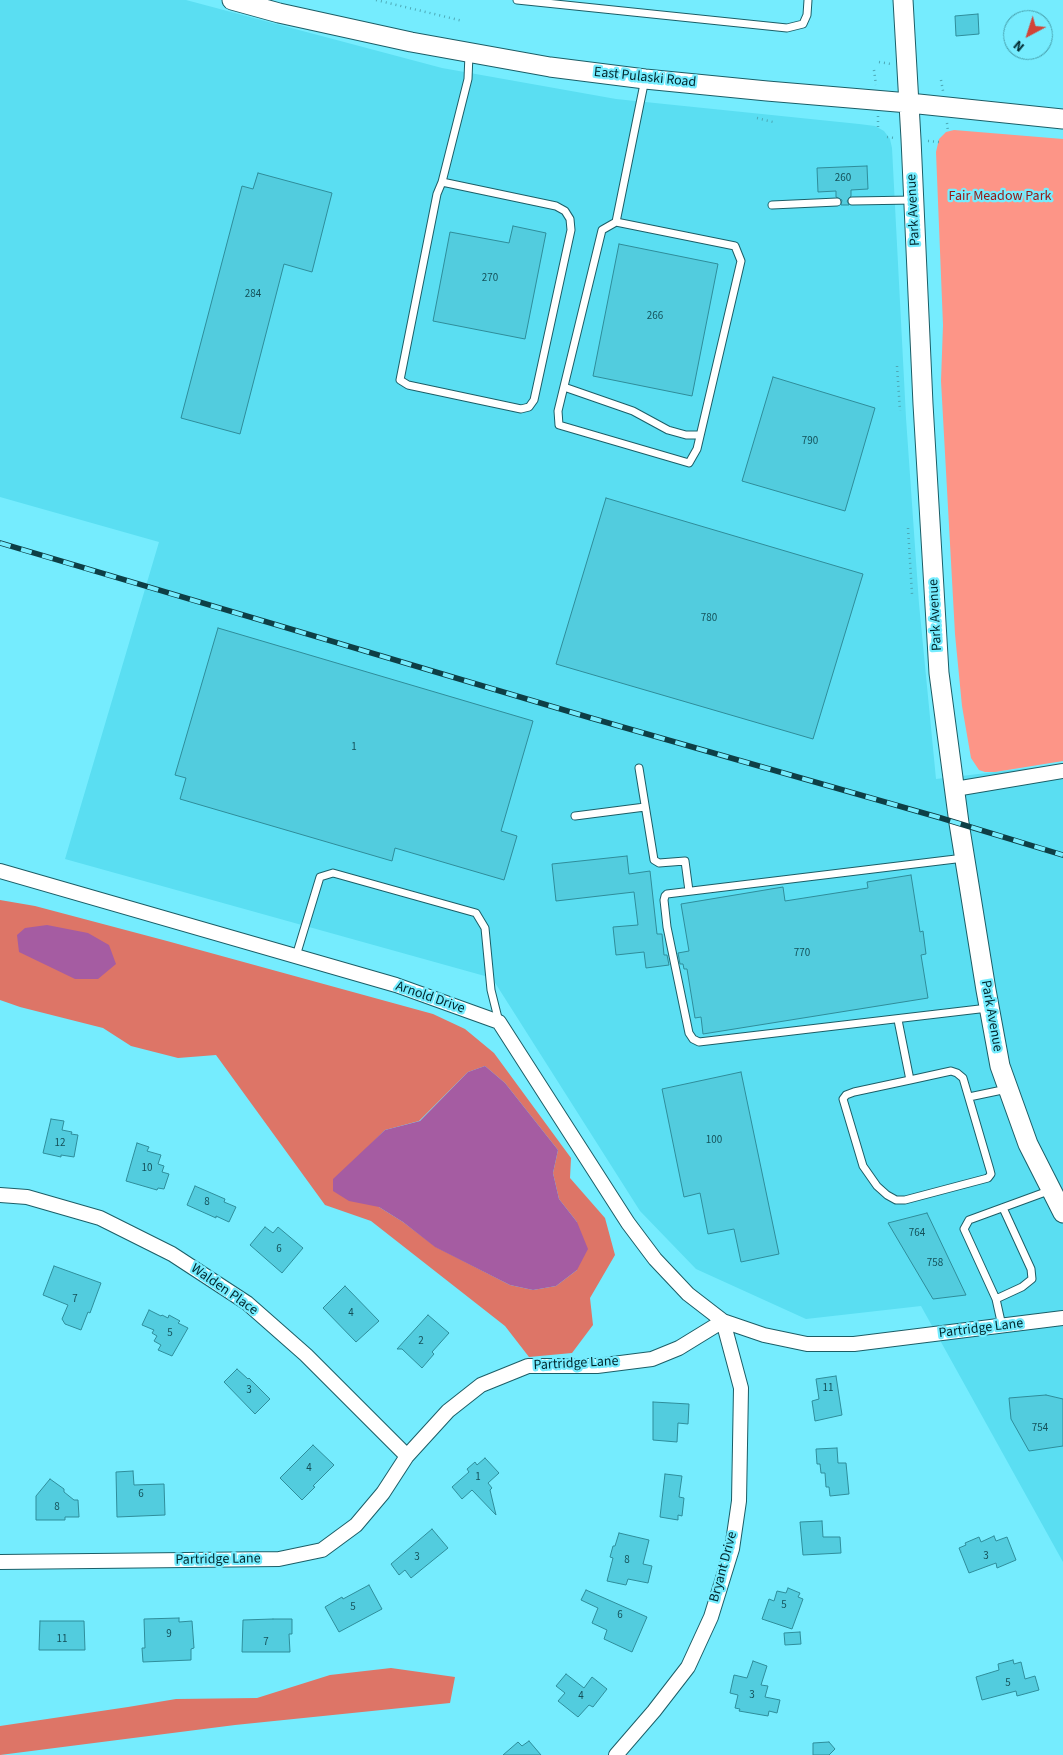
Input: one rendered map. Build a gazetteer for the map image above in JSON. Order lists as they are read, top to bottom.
{
  "streets": {
    "main road": ["East Pulaski Road", "Park Avenue"],
    "street": [
      "Arnold Drive",
      "Walden Place",
      "Partridge Lane",
      "Bryant Drive"
    ]
  },
  "crossings": [
    ["East Pulaski Road", "Park Avenue"],
    ["Walden Place", "Partridge Lane"],
    ["Partridge Lane", "Bryant Drive"]
  ],
  "parks": ["Fair Meadow Park"],
  "house_numbers": [
    "260",
    "270",
    "284",
    "266",
    "790",
    "780",
    "1",
    "770",
    "100",
    "12",
    "10",
    "8",
    "764",
    "6",
    "758",
    "7",
    "4",
    "5",
    "2",
    "11",
    "3",
    "754",
    "4",
    "1",
    "6",
    "8",
    "3",
    "3",
    "8",
    "5",
    "5",
    "6",
    "9",
    "11",
    "7",
    "5",
    "3",
    "4"
  ],
  "north": "bottom left"
}
